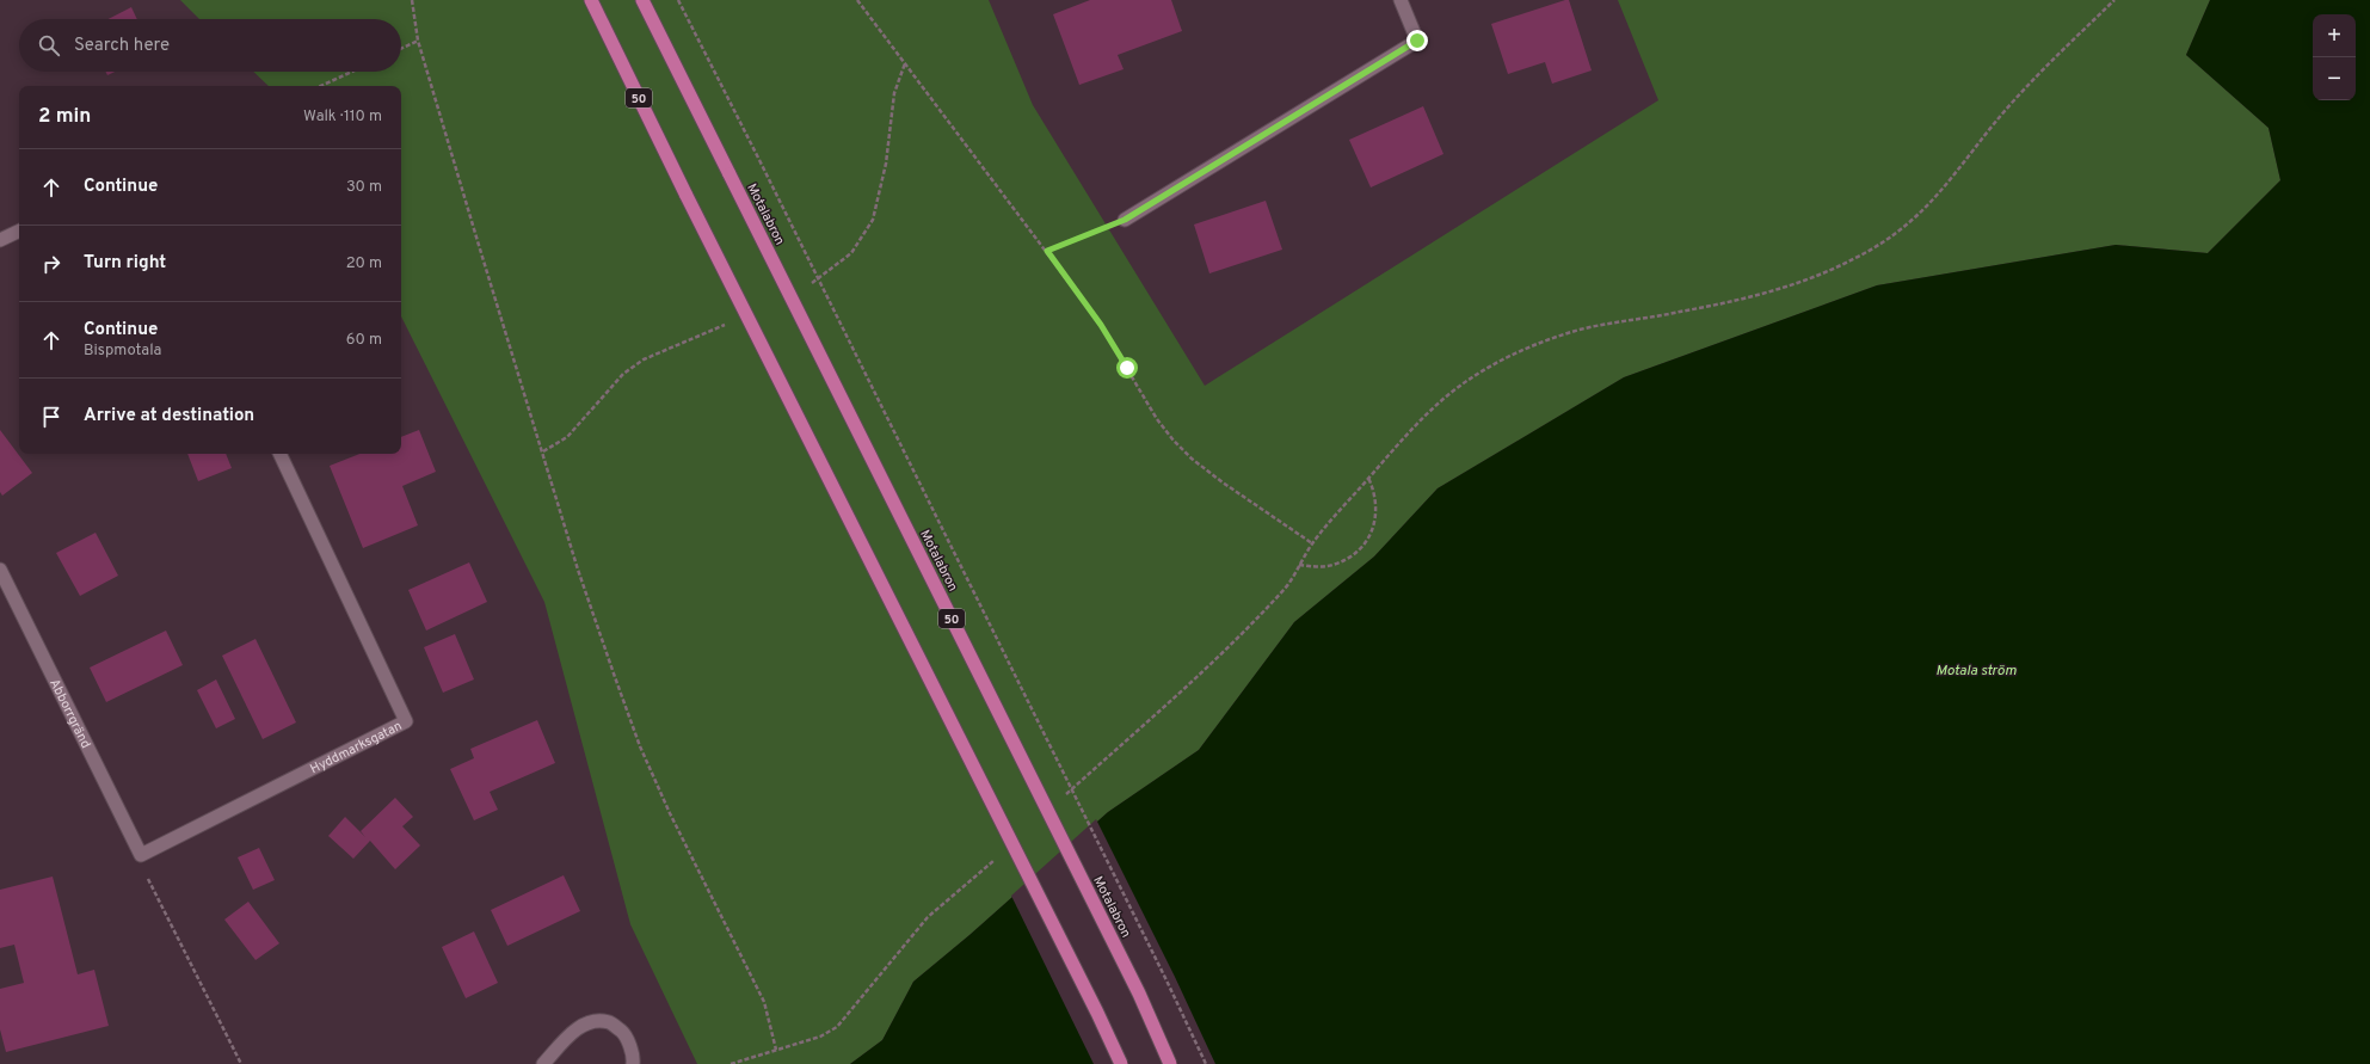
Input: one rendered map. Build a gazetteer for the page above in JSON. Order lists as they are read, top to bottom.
{
  "streets": {
    "highway": ["50", "Motalabron"],
    "street": ["Abborrgränd", "Hyddmarksgatan"]
  },
  "crossings": [
    ["Abborrgränd", "Hyddmarksgatan"]
  ],
  "water": ["Motala ström"],
  "page": {
    "map_buttons": ["+", "−"],
    "search": "Search here",
    "heading": ["2 min", "Walk · 110 m"],
    "list": [
      ["Continue", "30 m"],
      ["Turn right", "20 m"],
      ["Continue", "Bispmotala", "60 m"],
      "Arrive at destination"
    ]
  }
}
